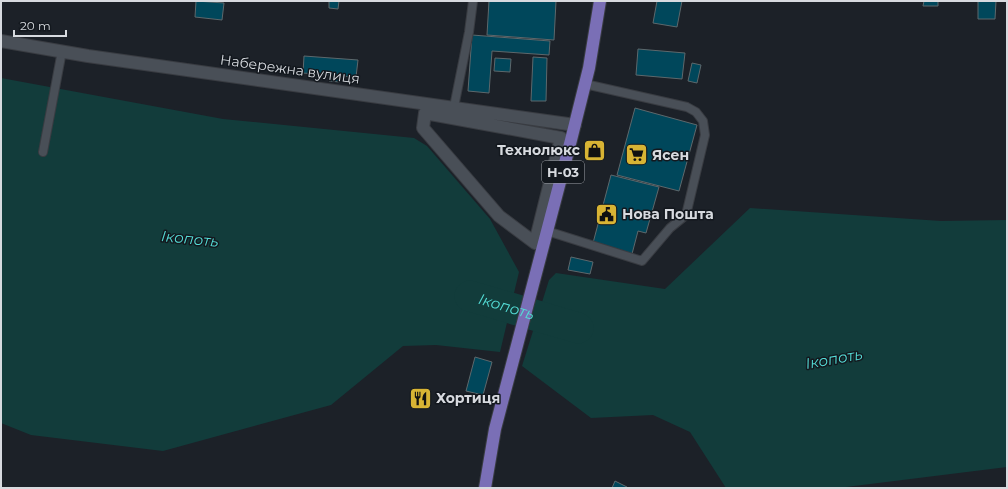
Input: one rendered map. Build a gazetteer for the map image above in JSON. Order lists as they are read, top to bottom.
{
  "streets": {
    "main road": ["Н-03"],
    "street": ["Набережна вулиця"]
  },
  "crossings": [
    ["Набережна вулиця", "Н-03"]
  ],
  "water": ["Ікопоть"],
  "places": {
    "shop": ["Технолюкс"],
    "supermarket": ["Ясен"],
    "public building": ["Нова Пошта"],
    "restaurant": ["Хортиця"]
  },
  "scale_bar": "20 m"
}
